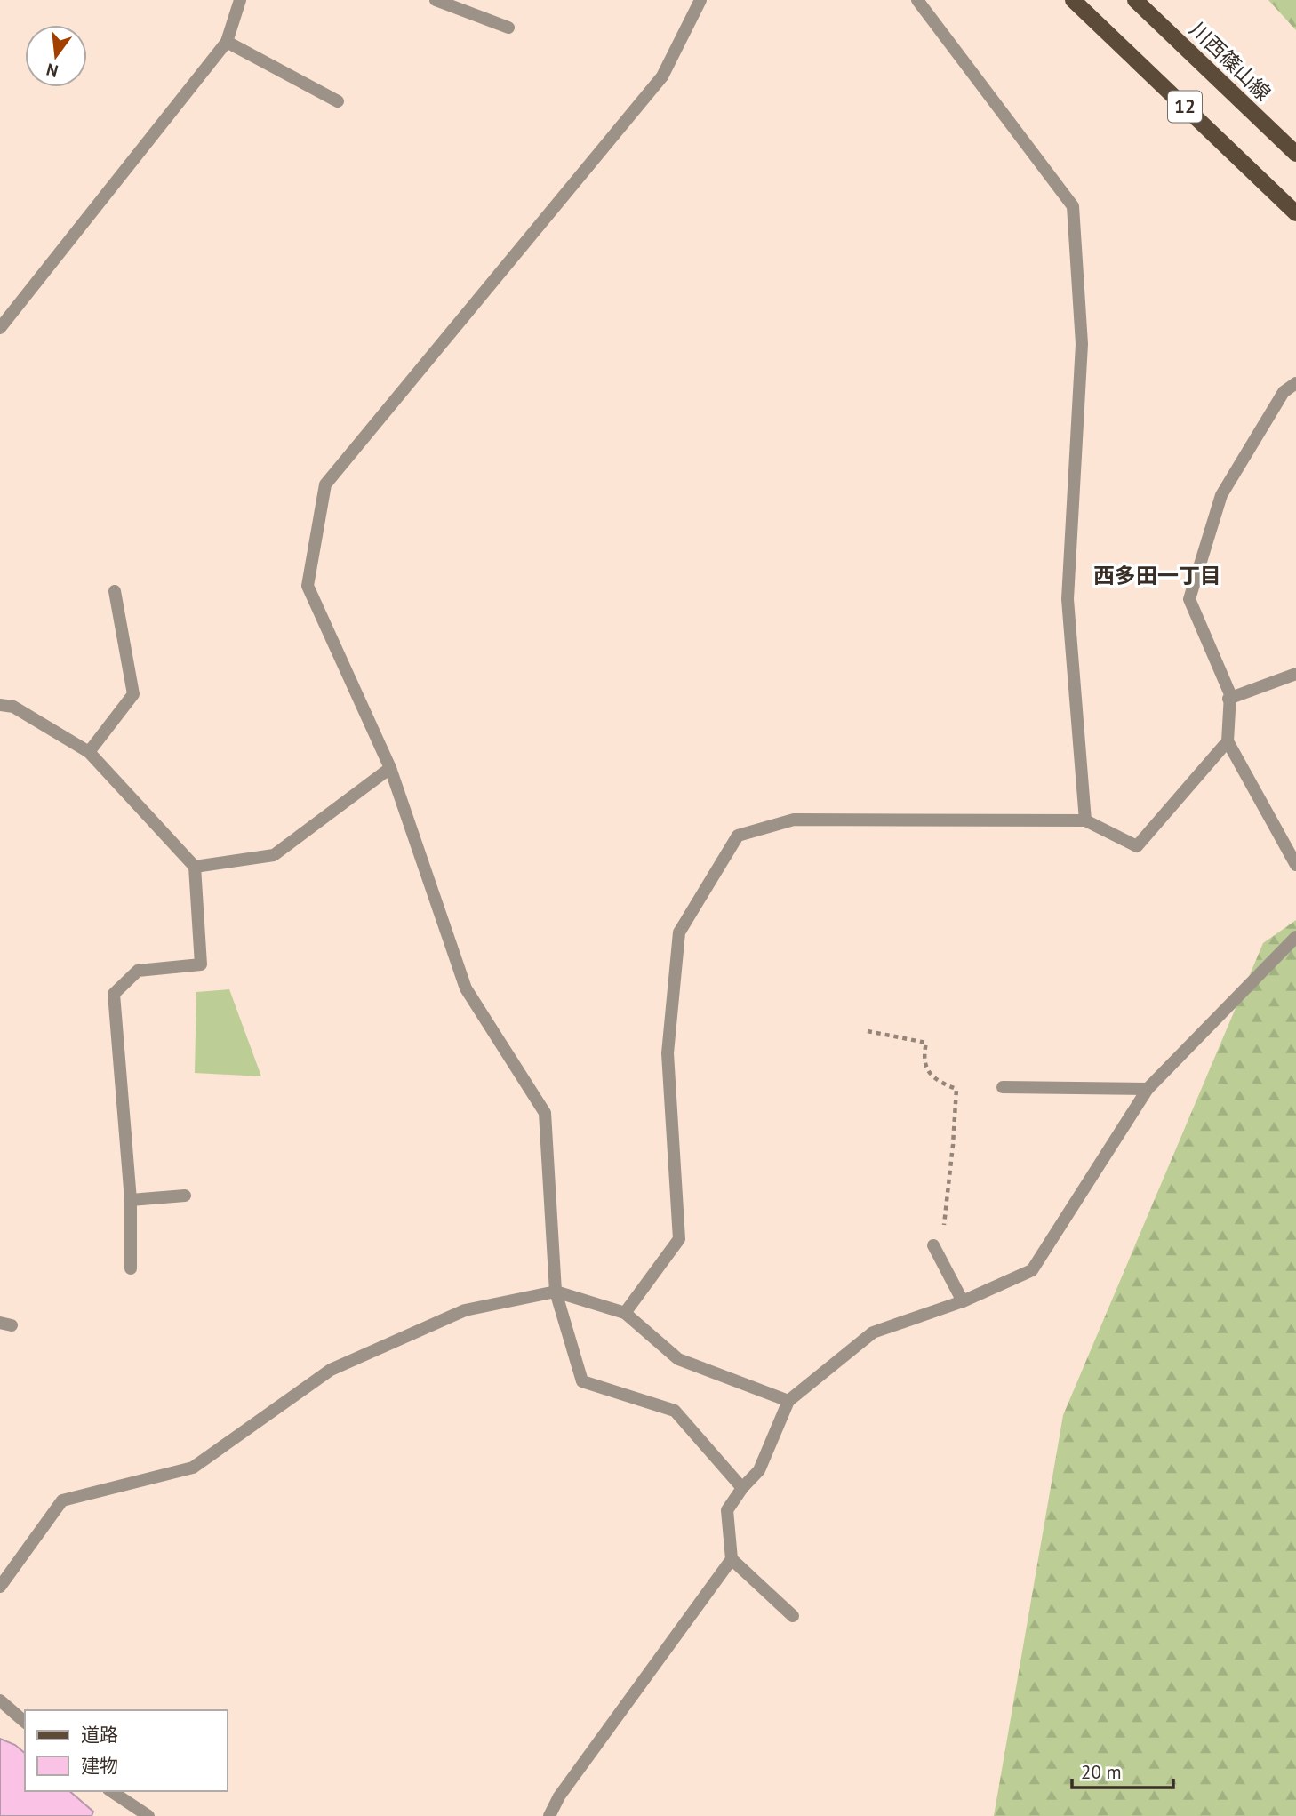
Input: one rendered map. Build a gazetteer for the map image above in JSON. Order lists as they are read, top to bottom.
{
  "streets": {
    "main road": ["川西篠山線", "12"]
  },
  "districts": ["西多田一丁目"],
  "legend": ["道路", "建物"],
  "scale_bar": "20 m",
  "north": "bottom"
}
